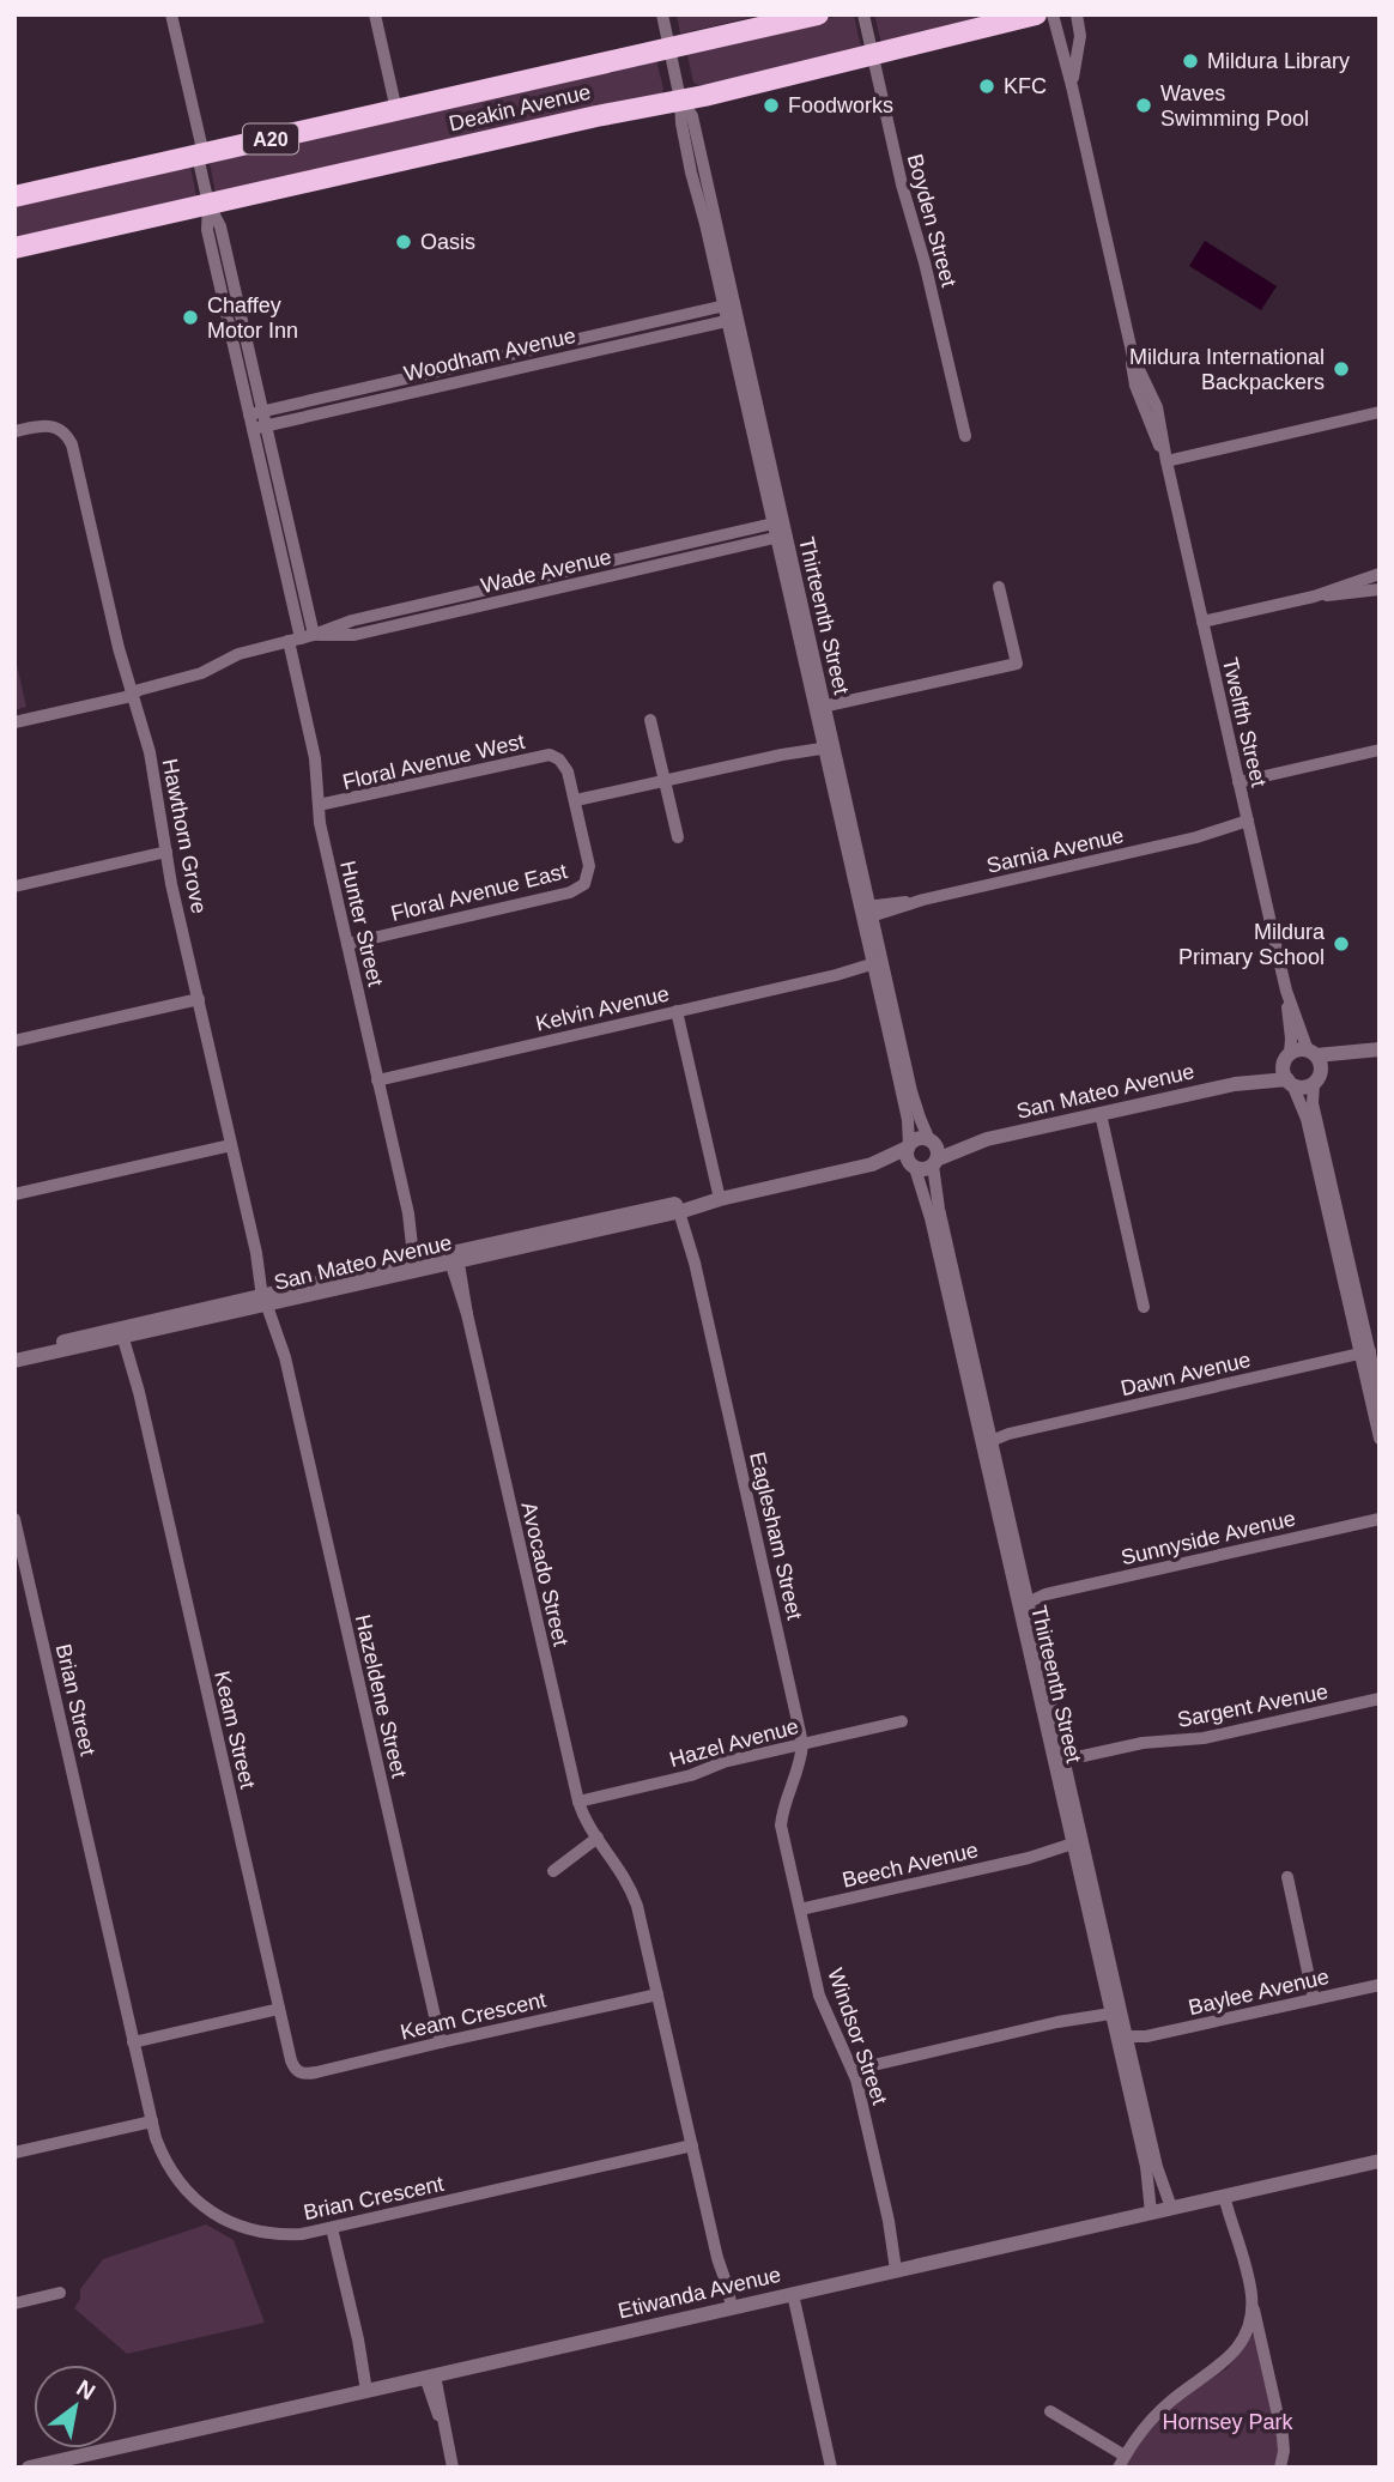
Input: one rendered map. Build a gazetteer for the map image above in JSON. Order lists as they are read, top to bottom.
{
  "streets": {
    "highway": ["Deakin Avenue", "A20"],
    "street": [
      "Boyden Street",
      "Woodham Avenue",
      "Wade Avenue",
      "Thirteenth Street",
      "Twelfth Street",
      "Floral Avenue West",
      "Hawthorn Grove",
      "Sarnia Avenue",
      "Floral Avenue East",
      "Hunter Street",
      "Kelvin Avenue",
      "San Mateo Avenue",
      "Dawn Avenue",
      "Eaglesham Street",
      "Sunnyside Avenue",
      "Avocado Street",
      "Hazeldene Street",
      "Brian Street",
      "Sargent Avenue",
      "Keam Street",
      "Hazel Avenue",
      "Beech Avenue",
      "Baylee Avenue",
      "Keam Crescent",
      "Windsor Street",
      "Brian Crescent",
      "Etiwanda Avenue"
    ]
  },
  "crossings": [
    ["Deakin Avenue", "Boyden Street"],
    ["Deakin Avenue", "Thirteenth Street"],
    ["Deakin Avenue", "Hunter Street"],
    ["Woodham Avenue", "Thirteenth Street"],
    ["Woodham Avenue", "Hunter Street"],
    ["Wade Avenue", "Thirteenth Street"],
    ["Wade Avenue", "Hawthorn Grove"],
    ["Wade Avenue", "Hunter Street"],
    ["Thirteenth Street", "Sarnia Avenue"],
    ["Thirteenth Street", "Kelvin Avenue"],
    ["Thirteenth Street", "San Mateo Avenue"],
    ["Thirteenth Street", "Dawn Avenue"],
    ["Thirteenth Street", "Sunnyside Avenue"],
    ["Thirteenth Street", "Sargent Avenue"],
    ["Thirteenth Street", "Beech Avenue"],
    ["Thirteenth Street", "Baylee Avenue"],
    ["Thirteenth Street", "Etiwanda Avenue"],
    ["Twelfth Street", "Sarnia Avenue"],
    ["Twelfth Street", "San Mateo Avenue"],
    ["Floral Avenue West", "Floral Avenue East"],
    ["Floral Avenue West", "Hunter Street"],
    ["Hawthorn Grove", "San Mateo Avenue"],
    ["Hawthorn Grove", "Hazeldene Street"],
    ["Floral Avenue East", "Hunter Street"],
    ["Hunter Street", "Kelvin Avenue"],
    ["Hunter Street", "San Mateo Avenue"],
    ["San Mateo Avenue", "Eaglesham Street"],
    ["San Mateo Avenue", "Avocado Street"],
    ["San Mateo Avenue", "Hazeldene Street"],
    ["San Mateo Avenue", "Keam Street"],
    ["Eaglesham Street", "Hazel Avenue"],
    ["Eaglesham Street", "Windsor Street"],
    ["Avocado Street", "Hazel Avenue"],
    ["Avocado Street", "Keam Crescent"],
    ["Avocado Street", "Brian Crescent"],
    ["Avocado Street", "Etiwanda Avenue"],
    ["Hazeldene Street", "Keam Crescent"],
    ["Brian Street", "Brian Crescent"],
    ["Keam Street", "Keam Crescent"],
    ["Beech Avenue", "Windsor Street"],
    ["Windsor Street", "Etiwanda Avenue"]
  ],
  "parks": ["Hornsey Park"],
  "places": [
    "Mildura Library",
    "KFC",
    "Foodworks",
    "Waves Swimming Pool",
    "Oasis",
    "Chaffey Motor Inn",
    "Mildura International Backpackers",
    "Mildura Primary School"
  ],
  "north": "top right"
}
